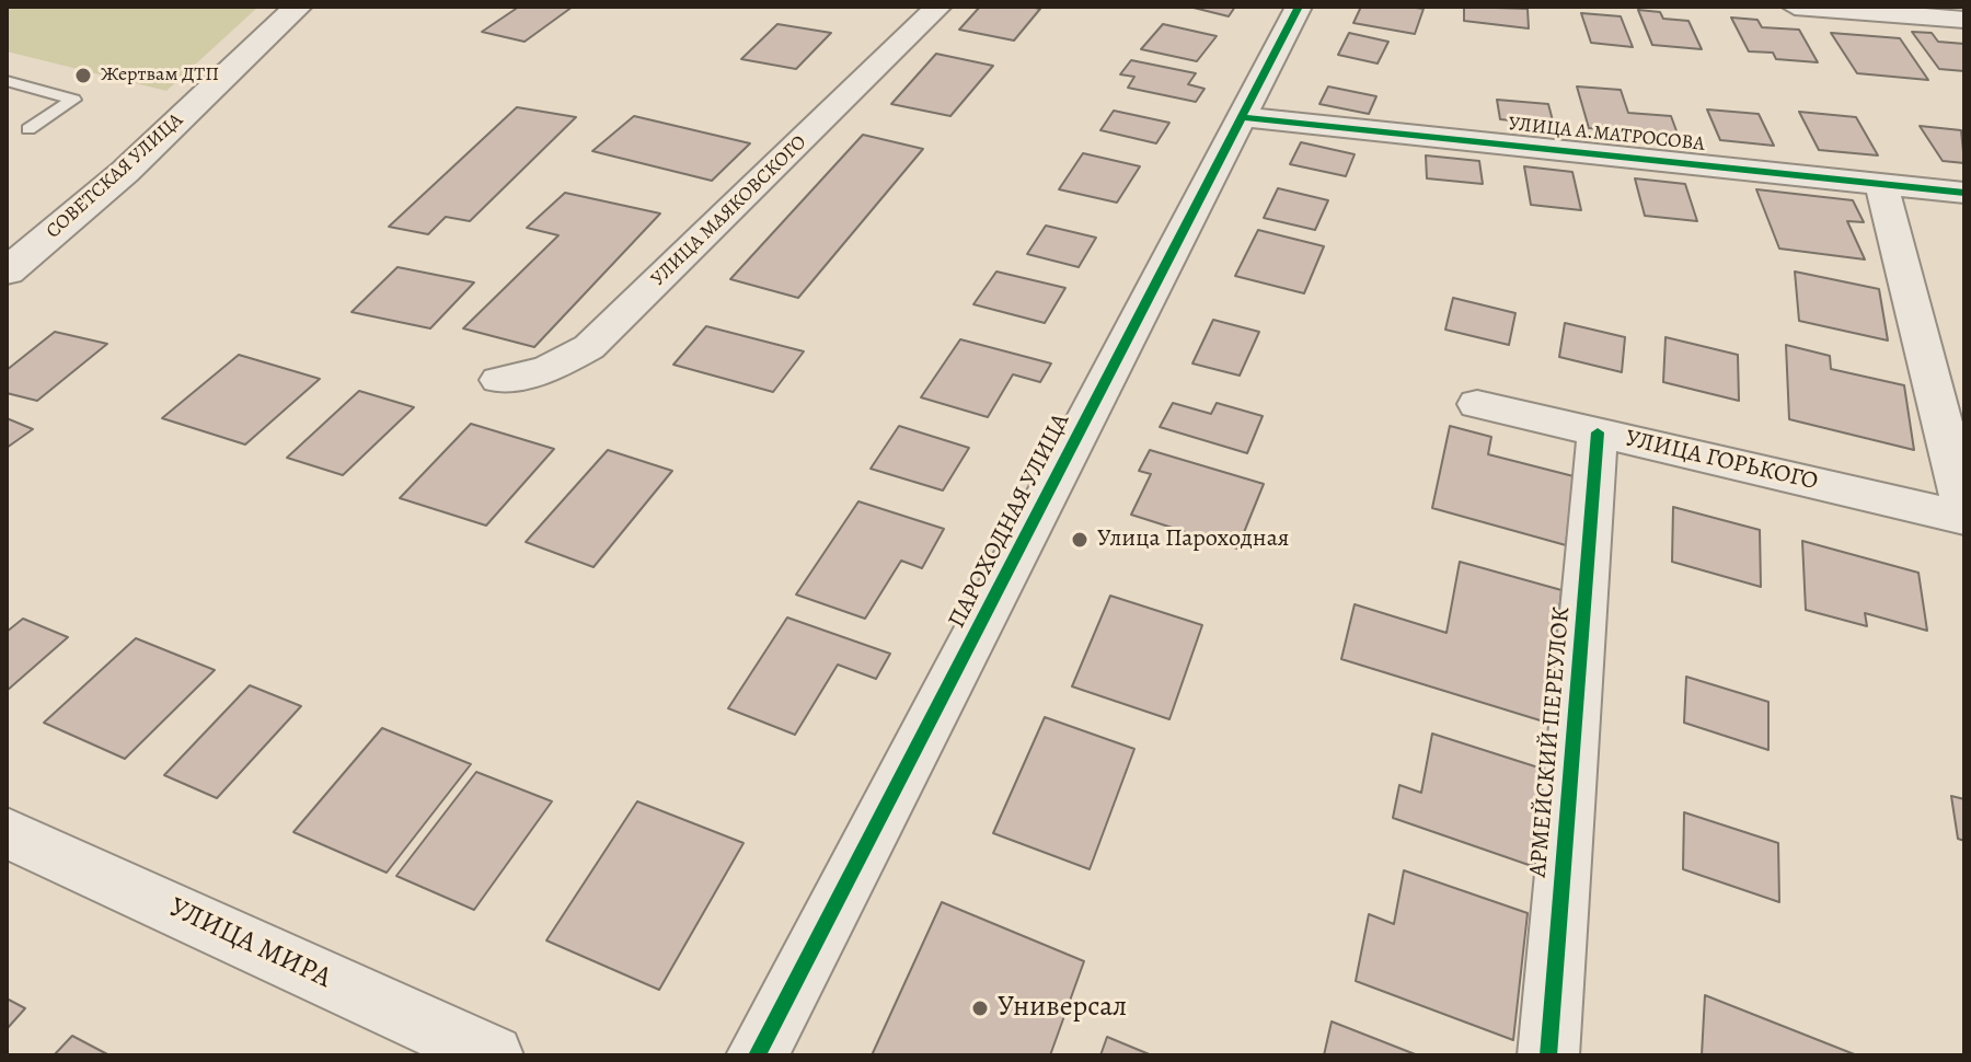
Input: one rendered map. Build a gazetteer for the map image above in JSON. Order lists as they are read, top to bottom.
{
  "streets": {
    "street": [
      "УЛИЦА А.МАТРОСОВА",
      "СОВЕТСКАЯ УЛИЦА",
      "УЛИЦА МАЯКОВСКОГО",
      "УЛИЦА ГОРЬКОГО",
      "ПАРОХОДНАЯ УЛИЦА",
      "АРМЕЙСКИЙ ПЕРЕУЛОК",
      "УЛИЦА МИРА"
    ]
  },
  "crossings": [
    ["УЛИЦА А.МАТРОСОВА", "ПАРОХОДНАЯ УЛИЦА"],
    ["УЛИЦА ГОРЬКОГО", "АРМЕЙСКИЙ ПЕРЕУЛОК"]
  ],
  "places": ["Жертвам ДТП", "Улица Пароходная", "Универсал"]
}
